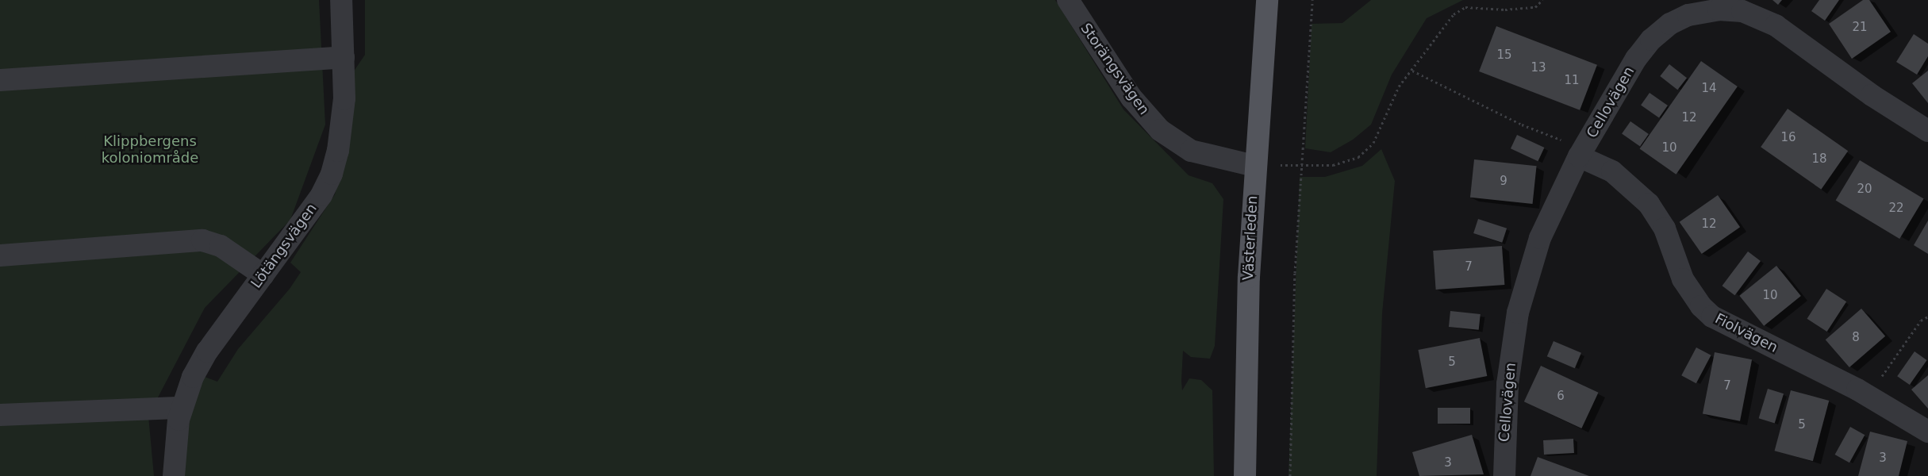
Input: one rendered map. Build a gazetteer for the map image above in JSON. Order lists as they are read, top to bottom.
{
  "streets": {
    "main road": ["Västerleden"],
    "street": [
      "Storängsvägen",
      "Cellovägen",
      "Lötängsvägen",
      "Fiolvägen"
    ]
  },
  "crossings": [
    ["Storängsvägen", "Västerleden"],
    ["Cellovägen", "Fiolvägen"]
  ],
  "parks": ["Klippbergens koloniområde"],
  "house_numbers": [
    "21",
    "15",
    "13",
    "11",
    "14",
    "12",
    "16",
    "10",
    "18",
    "9",
    "20",
    "22",
    "12",
    "7",
    "10",
    "8",
    "5",
    "7",
    "6",
    "5",
    "3",
    "3"
  ]
}
